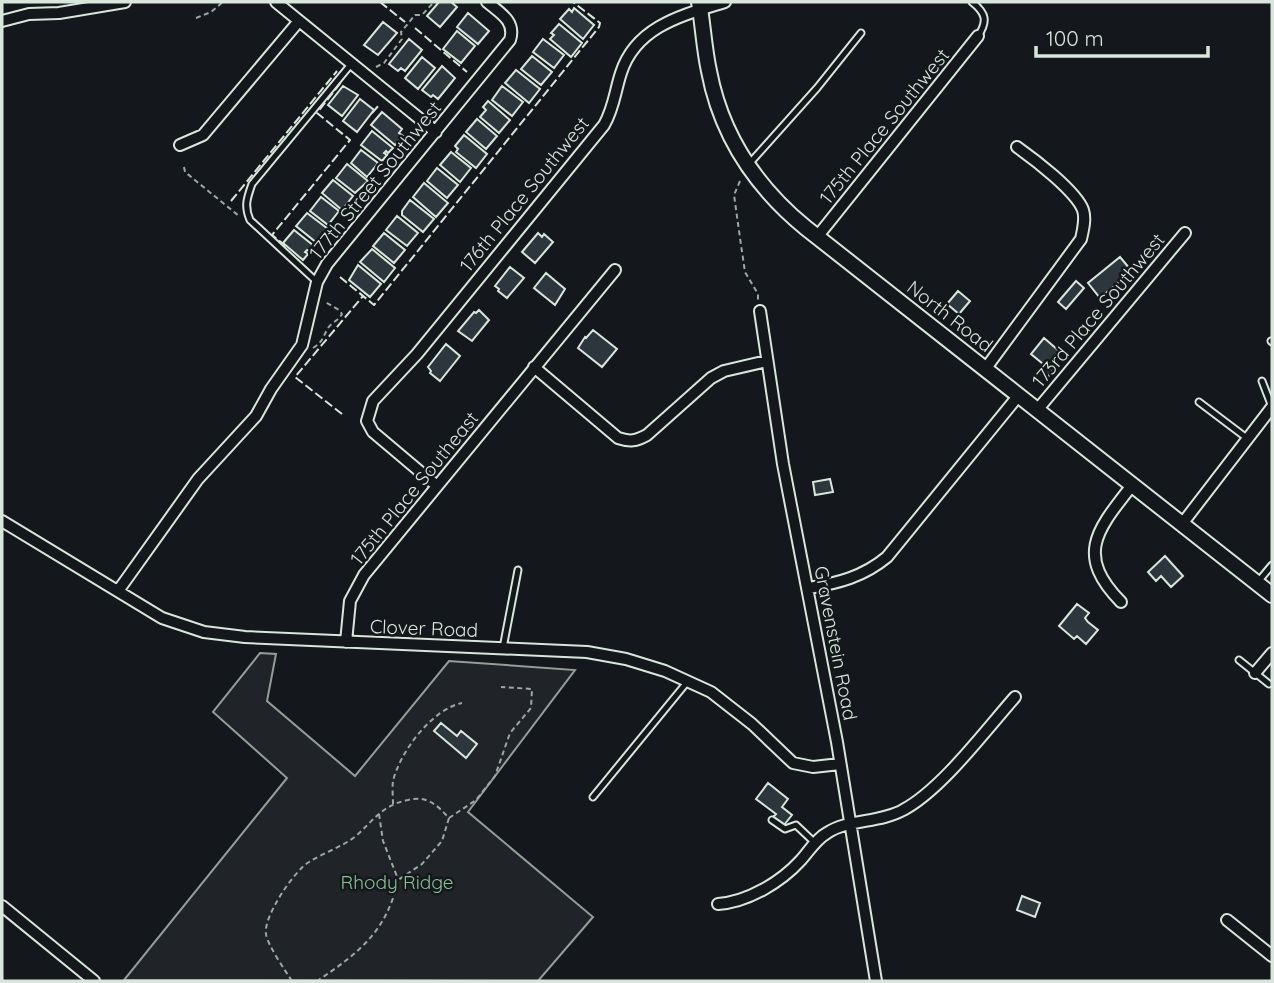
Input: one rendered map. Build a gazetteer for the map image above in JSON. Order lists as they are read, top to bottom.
{
  "streets": {
    "street": [
      "175th Place Southwest",
      "177th Street Southwest",
      "176th Place Southwest",
      "173rd Place Southwest",
      "North Road",
      "175th Place Southeast",
      "Clover Road",
      "Gravenstein Road"
    ]
  },
  "crossings": [
    ["175th Place Southwest", "North Road"],
    ["177th Street Southwest", "Clover Road"],
    ["176th Place Southwest", "North Road"],
    ["176th Place Southwest", "175th Place Southeast"],
    ["173rd Place Southwest", "North Road"],
    ["175th Place Southeast", "Clover Road"],
    ["Clover Road", "Gravenstein Road"]
  ],
  "parks": ["Rhody Ridge"],
  "scale_bar": "100 m"
}
